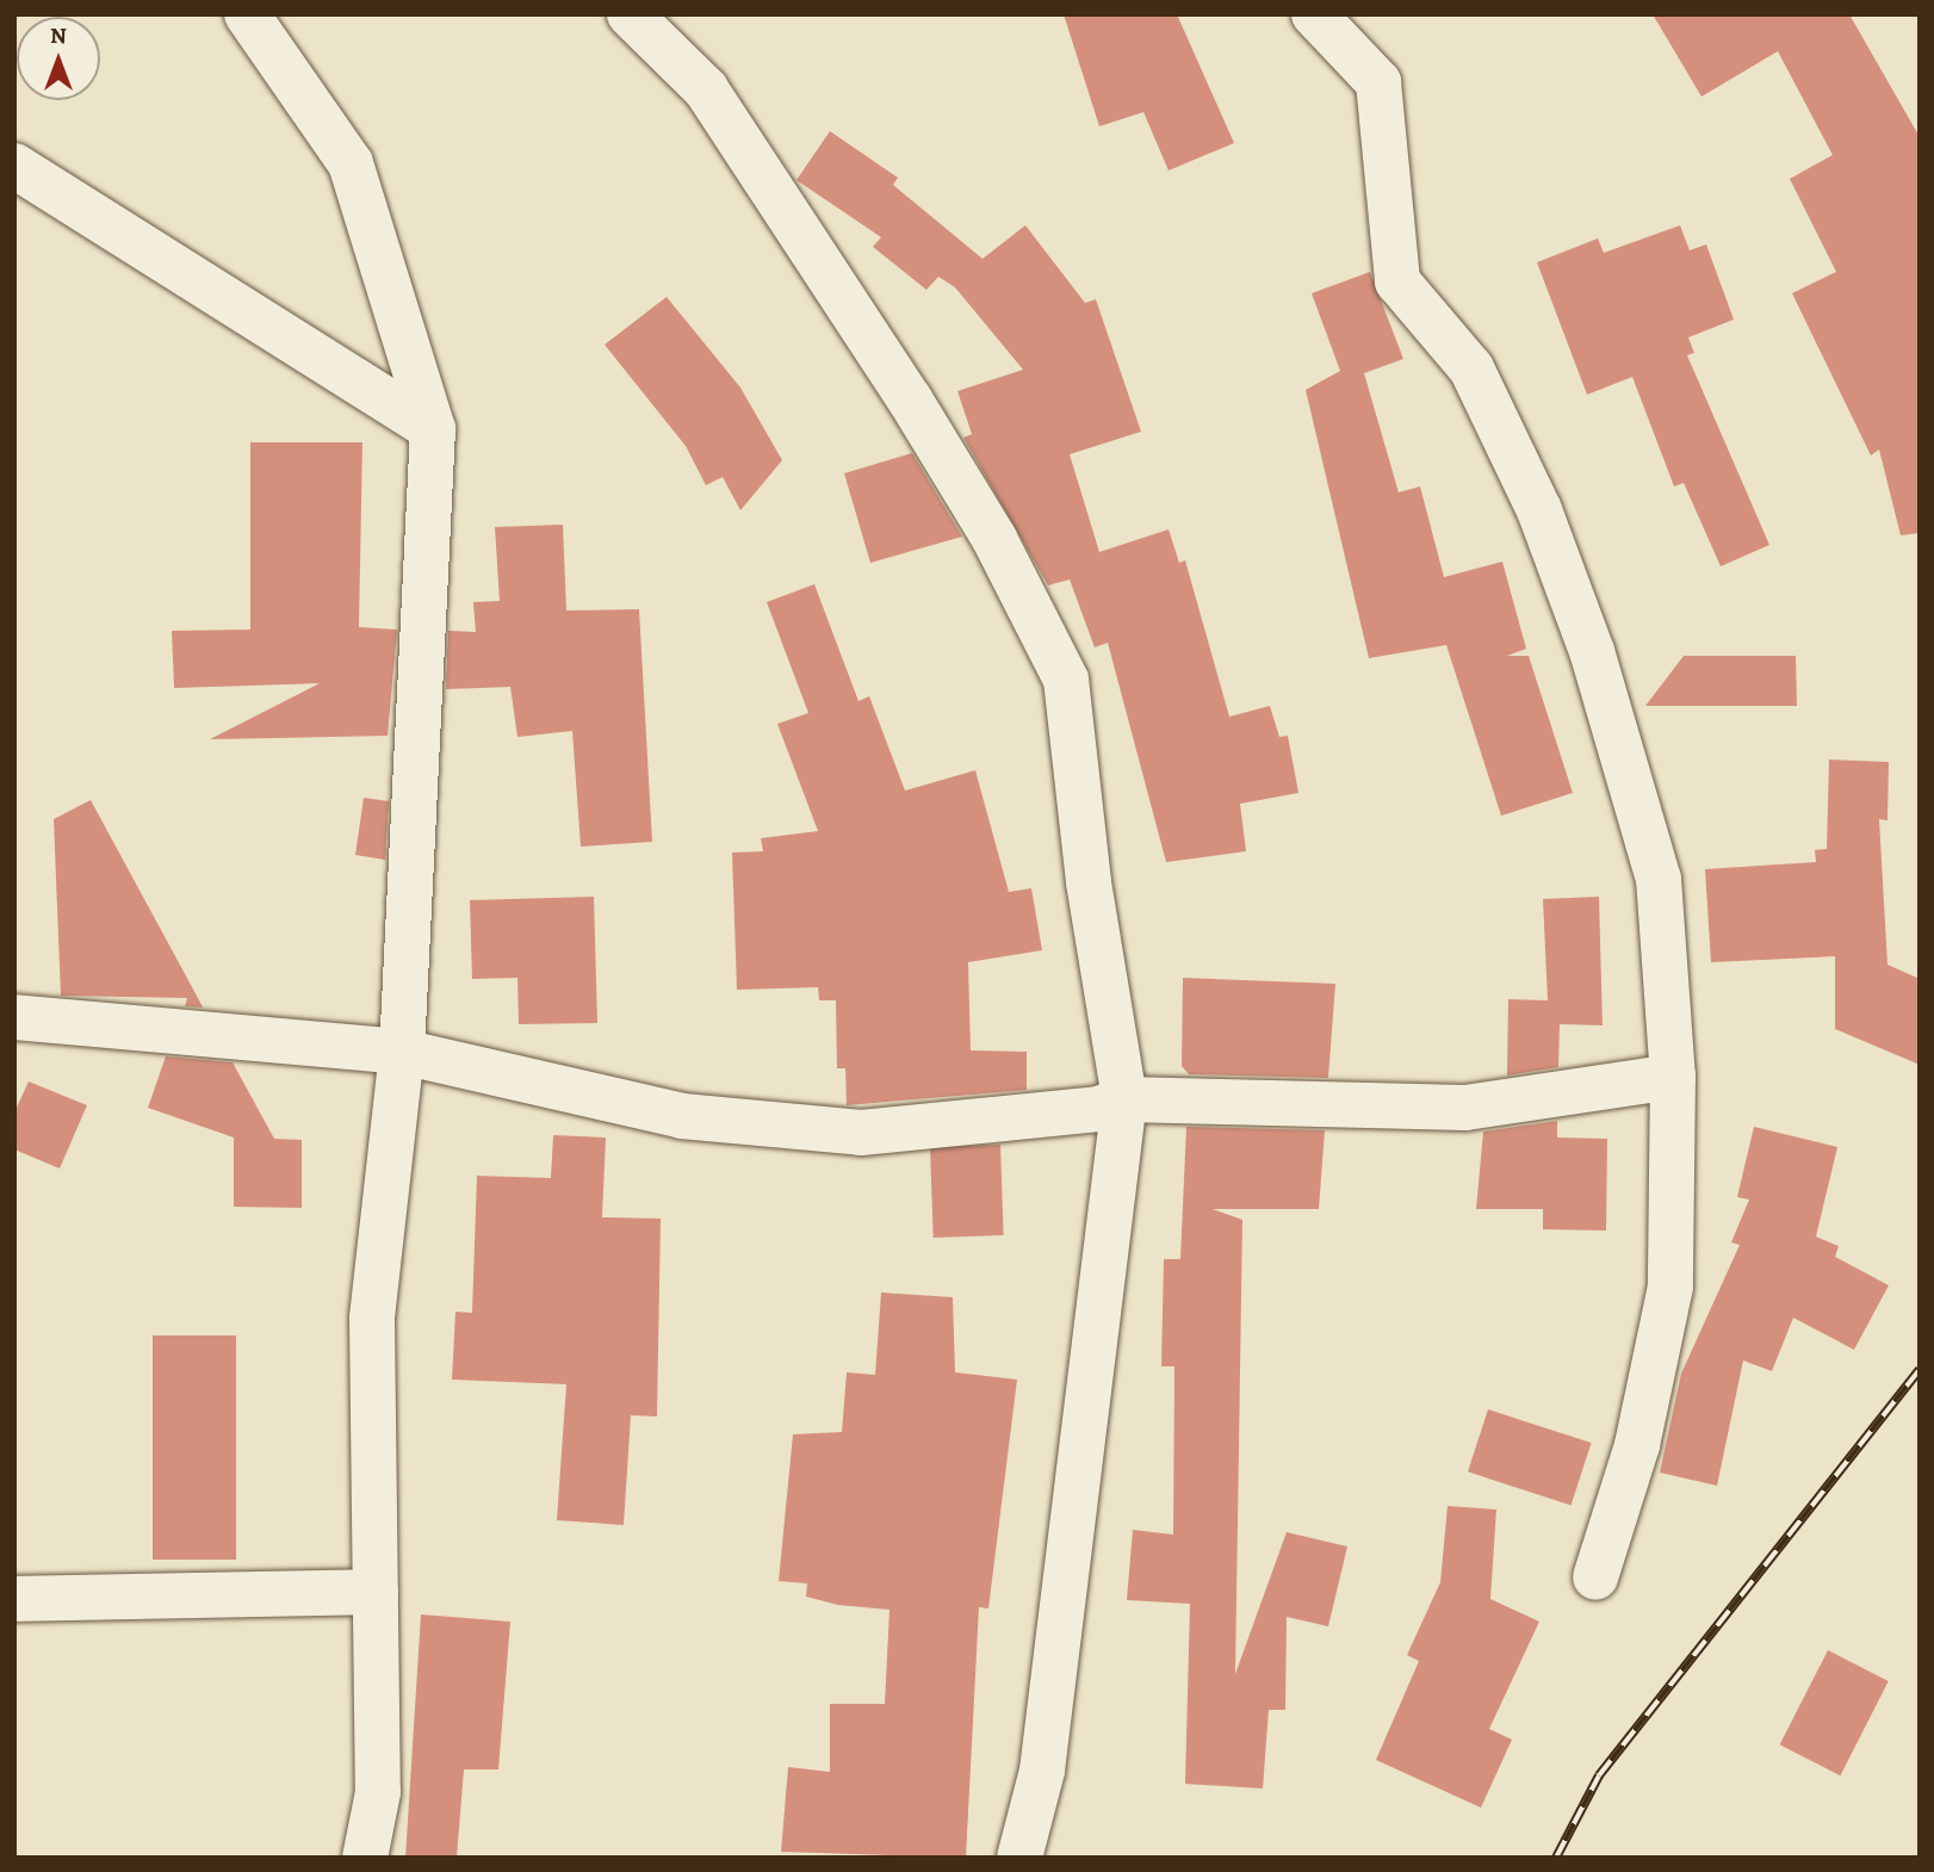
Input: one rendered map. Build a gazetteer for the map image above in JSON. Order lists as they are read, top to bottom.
{
  "north": "top"
}
